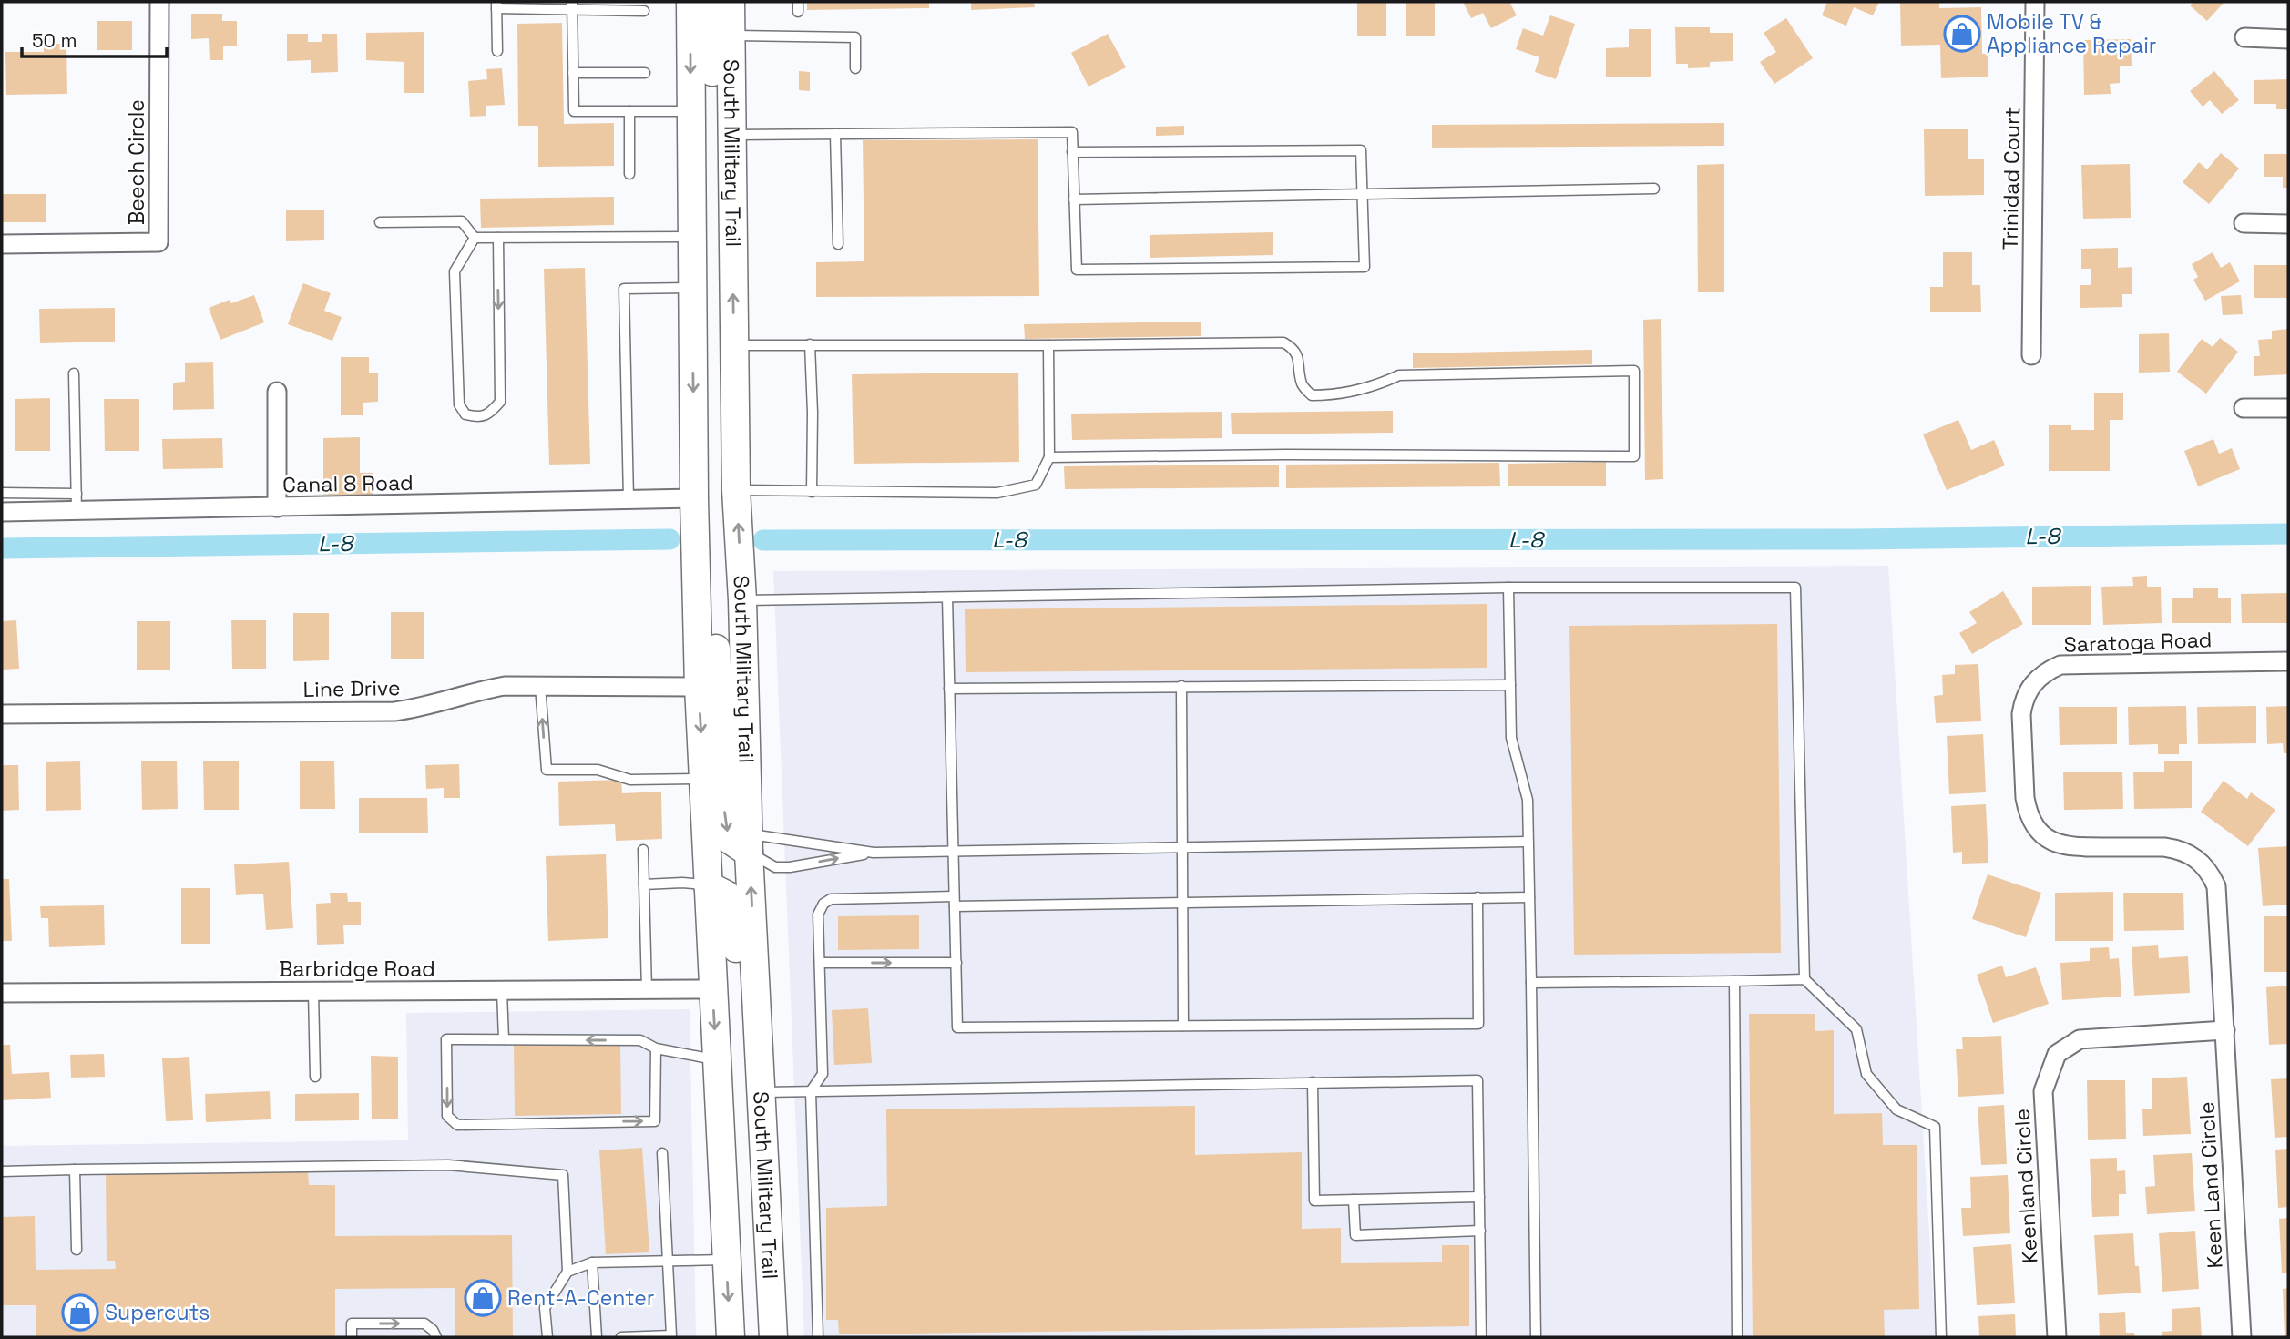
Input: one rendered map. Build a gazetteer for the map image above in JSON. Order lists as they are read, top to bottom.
{
  "streets": {
    "main road": ["South Military Trail"],
    "street": [
      "Beech Circle",
      "Trinidad Court",
      "Canal 8 Road",
      "Saratoga Road",
      "Line Drive",
      "Barbridge Road",
      "Keen Land Circle",
      "Keenland Circle"
    ]
  },
  "crossings": [
    ["South Military Trail", "Canal 8 Road"],
    ["South Military Trail", "Line Drive"],
    ["South Military Trail", "Barbridge Road"],
    ["Saratoga Road", "Keen Land Circle"],
    ["Saratoga Road", "Keenland Circle"],
    ["Keen Land Circle", "Keenland Circle"]
  ],
  "water": ["L-8"],
  "places": {
    "shop": ["Mobile TV & Appliance Repair", "Rent-A-Center", "Supercuts"]
  },
  "scale_bar": "50 m"
}
